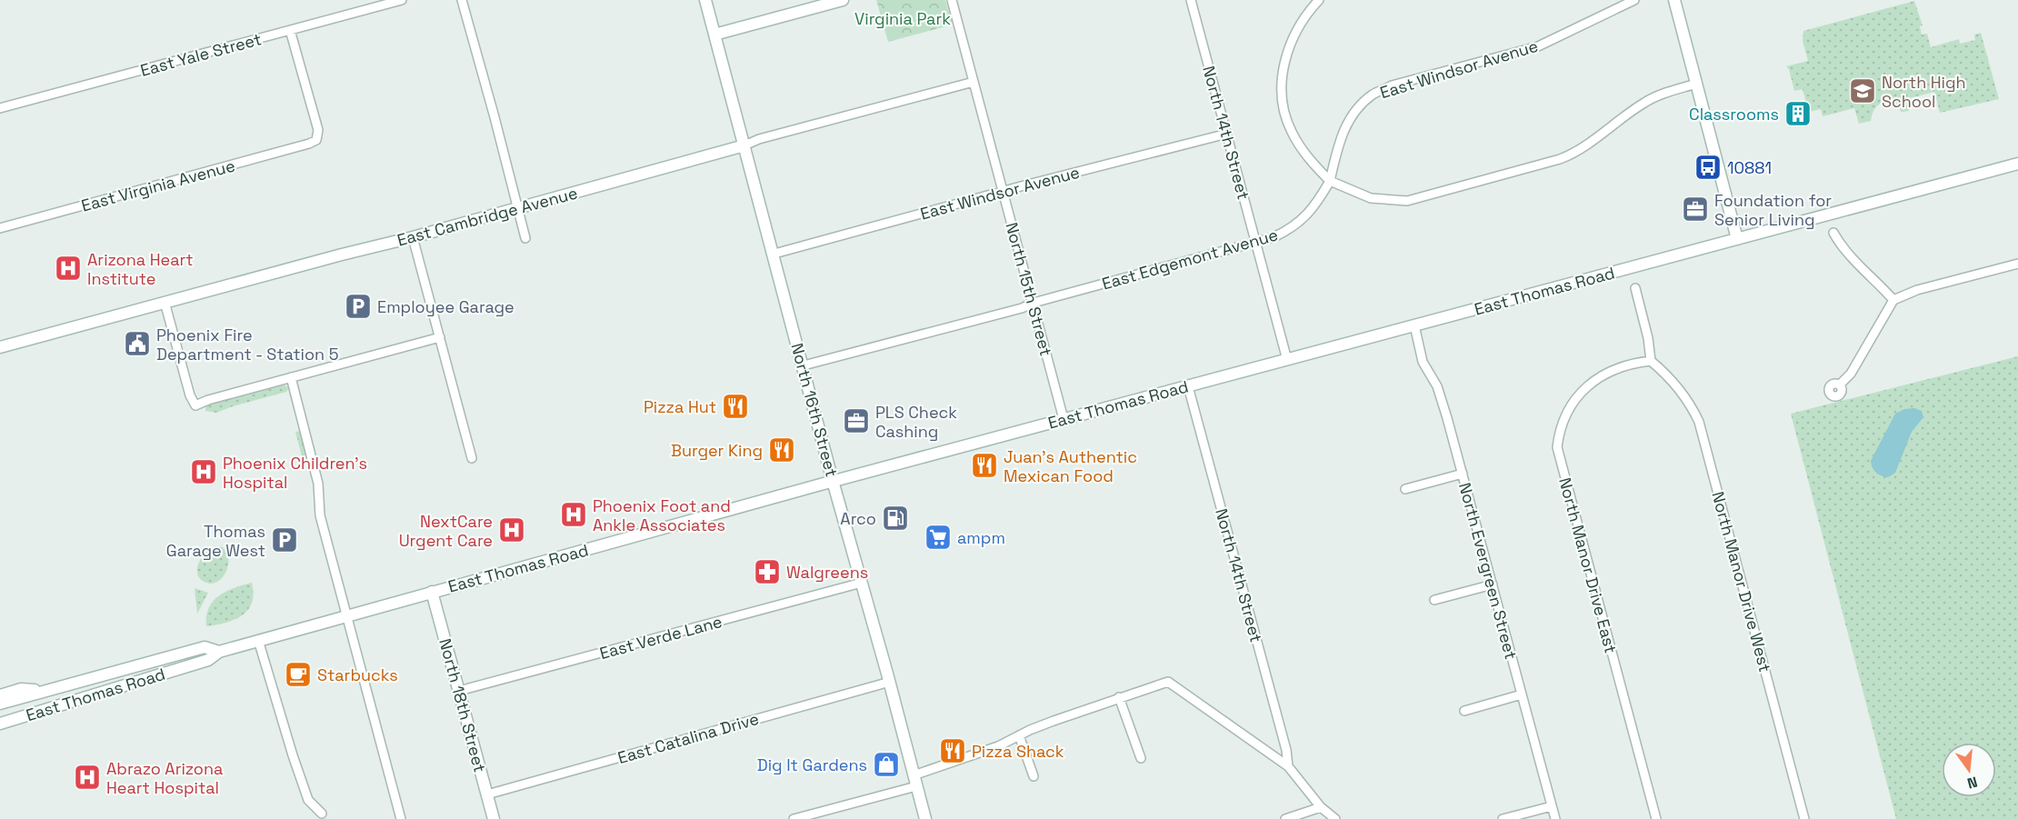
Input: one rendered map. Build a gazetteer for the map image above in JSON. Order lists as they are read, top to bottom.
{
  "streets": {
    "main road": [
      "East Cambridge Avenue",
      "East Thomas Road",
      "North 16th Street",
      "North 18th Street"
    ],
    "street": [
      "East Yale Street",
      "East Windsor Avenue",
      "North 14th Street",
      "East Virginia Avenue",
      "East Edgemont Avenue",
      "North 15th Street",
      "North Manor Drive East",
      "North Evergreen Street",
      "North Manor Drive West",
      "East Verde Lane",
      "East Catalina Drive"
    ]
  },
  "crossings": [
    ["East Yale Street", "East Virginia Avenue"],
    ["East Windsor Avenue", "North 14th Street"],
    ["East Windsor Avenue", "East Edgemont Avenue"],
    ["East Windsor Avenue", "North 15th Street"],
    ["East Windsor Avenue", "North 16th Street"],
    ["North 14th Street", "East Edgemont Avenue"],
    ["North 14th Street", "East Thomas Road"],
    ["East Cambridge Avenue", "North 15th Street"],
    ["East Cambridge Avenue", "North 16th Street"],
    ["East Edgemont Avenue", "North 15th Street"],
    ["East Edgemont Avenue", "North 16th Street"],
    ["North 15th Street", "East Thomas Road"],
    ["East Thomas Road", "North 16th Street"],
    ["East Thomas Road", "North Evergreen Street"],
    ["East Thomas Road", "North 18th Street"],
    ["North 16th Street", "East Verde Lane"],
    ["North 16th Street", "East Catalina Drive"],
    ["North Manor Drive East", "North Manor Drive West"],
    ["East Verde Lane", "North 18th Street"],
    ["North 18th Street", "East Catalina Drive"]
  ],
  "parks": ["Virginia Park"],
  "places": {
    "school or university": ["North High School"],
    "building": ["Classrooms"],
    "bus stop": ["10881"],
    "office": ["Foundation for Senior Living", "PLS Check Cashing"],
    "hospital": [
      "Arizona Heart Institute",
      "Phoenix Children's Hospital",
      "Phoenix Foot and Ankle Associates",
      "NextCare Urgent Care",
      "Abrazo Arizona Heart Hospital"
    ],
    "parking": ["Employee Garage", "Thomas Garage West"],
    "public building": ["Phoenix Fire Department - Station 5"],
    "restaurant": [
      "Pizza Hut",
      "Burger King",
      "Juan's Authentic Mexican Food",
      "Pizza Shack"
    ],
    "fuel station": ["Arco"],
    "supermarket": ["ampm"],
    "pharmacy": ["Walgreens"],
    "cafe": ["Starbucks"],
    "shop": ["Dig It Gardens"]
  },
  "north": "bottom"
}
